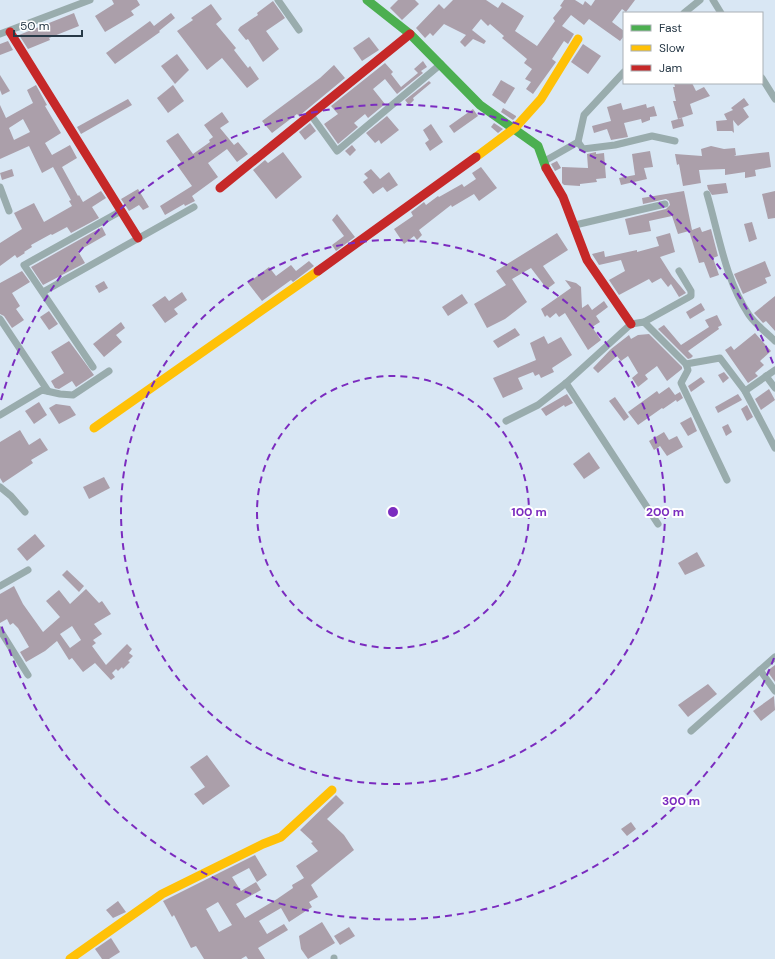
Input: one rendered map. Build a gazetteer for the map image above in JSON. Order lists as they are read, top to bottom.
{
  "legend": ["Fast", "Slow", "Jam"],
  "scale_bar": "50 m",
  "rings": ["100 m", "200 m", "300 m"]
}
